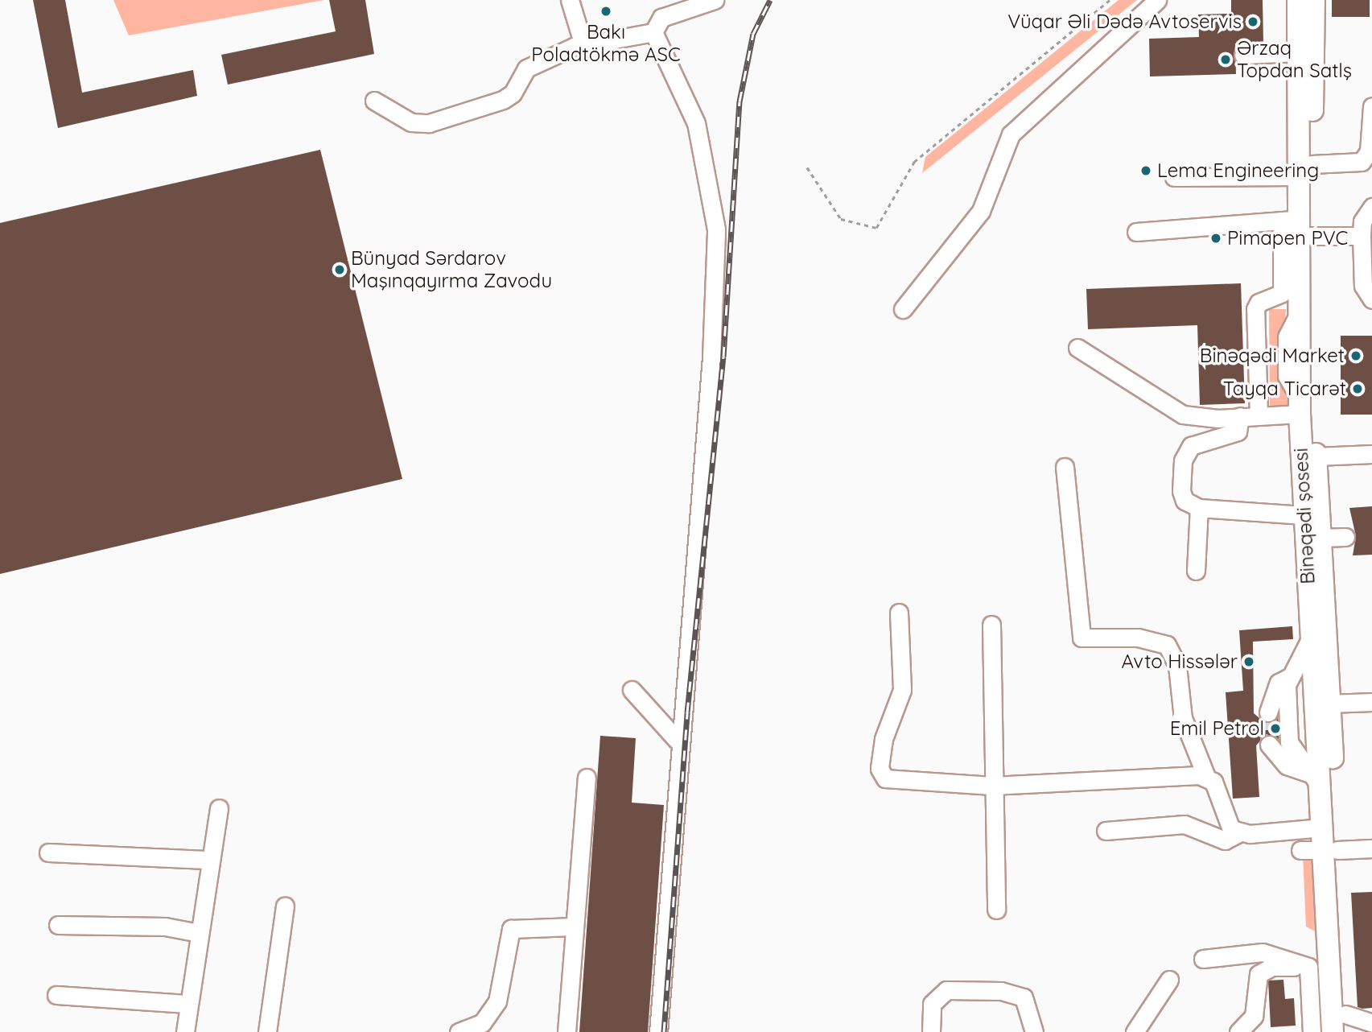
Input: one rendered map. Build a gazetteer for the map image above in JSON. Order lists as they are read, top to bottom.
{
  "streets": {
    "main road": ["Binəqədi şosesi"]
  },
  "places": [
    "Bakı Poladtökmə ASC",
    "Vüqar Əli Dədə Avtoservis",
    "Ərzaq Topdan Satlş",
    "Lema Engineering",
    "Pimapen PVC",
    "Bünyad Sərdarov Maşınqayırma Zavodu",
    "Binəqədi Market",
    "Tayqa Ticarət",
    "Avto Hissələr",
    "Emil Petrol"
  ]
}
